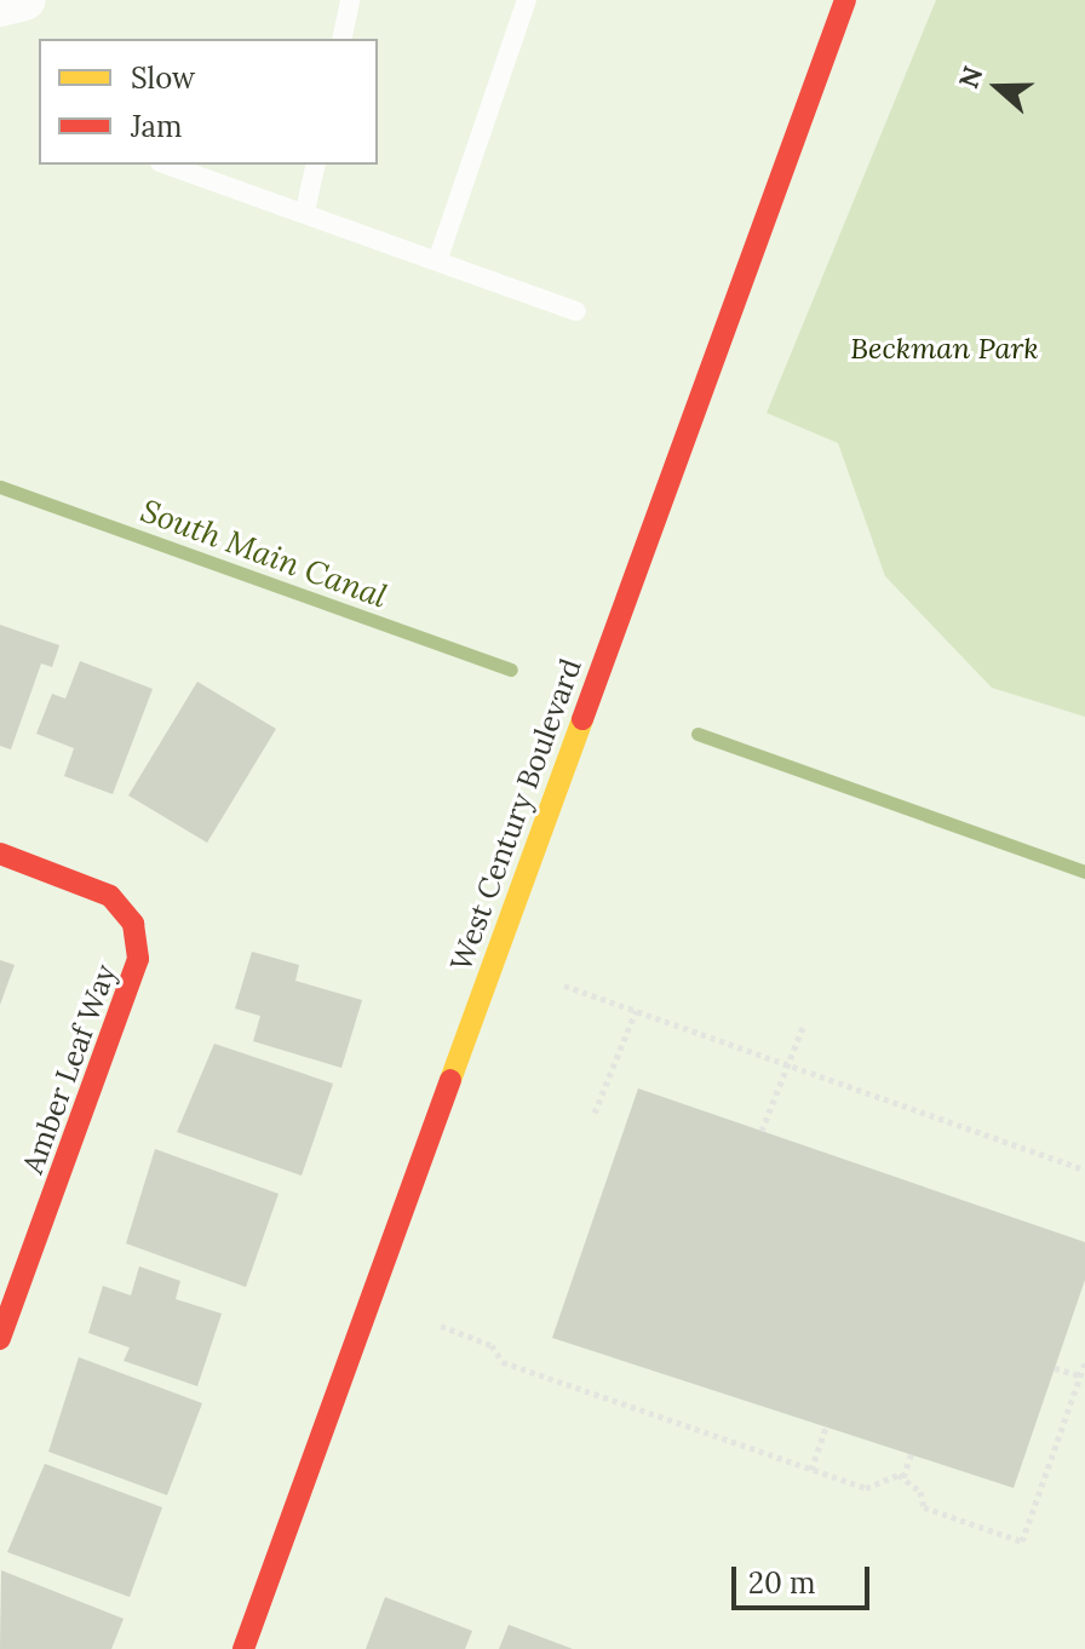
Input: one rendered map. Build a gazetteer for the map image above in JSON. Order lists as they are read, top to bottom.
{
  "streets": {
    "street": ["West Century Boulevard", "Amber Leaf Way"]
  },
  "water": ["South Main Canal"],
  "parks": ["Beckman Park"],
  "legend": ["Slow", "Jam"],
  "scale_bar": "20 m",
  "north": "left"
}
